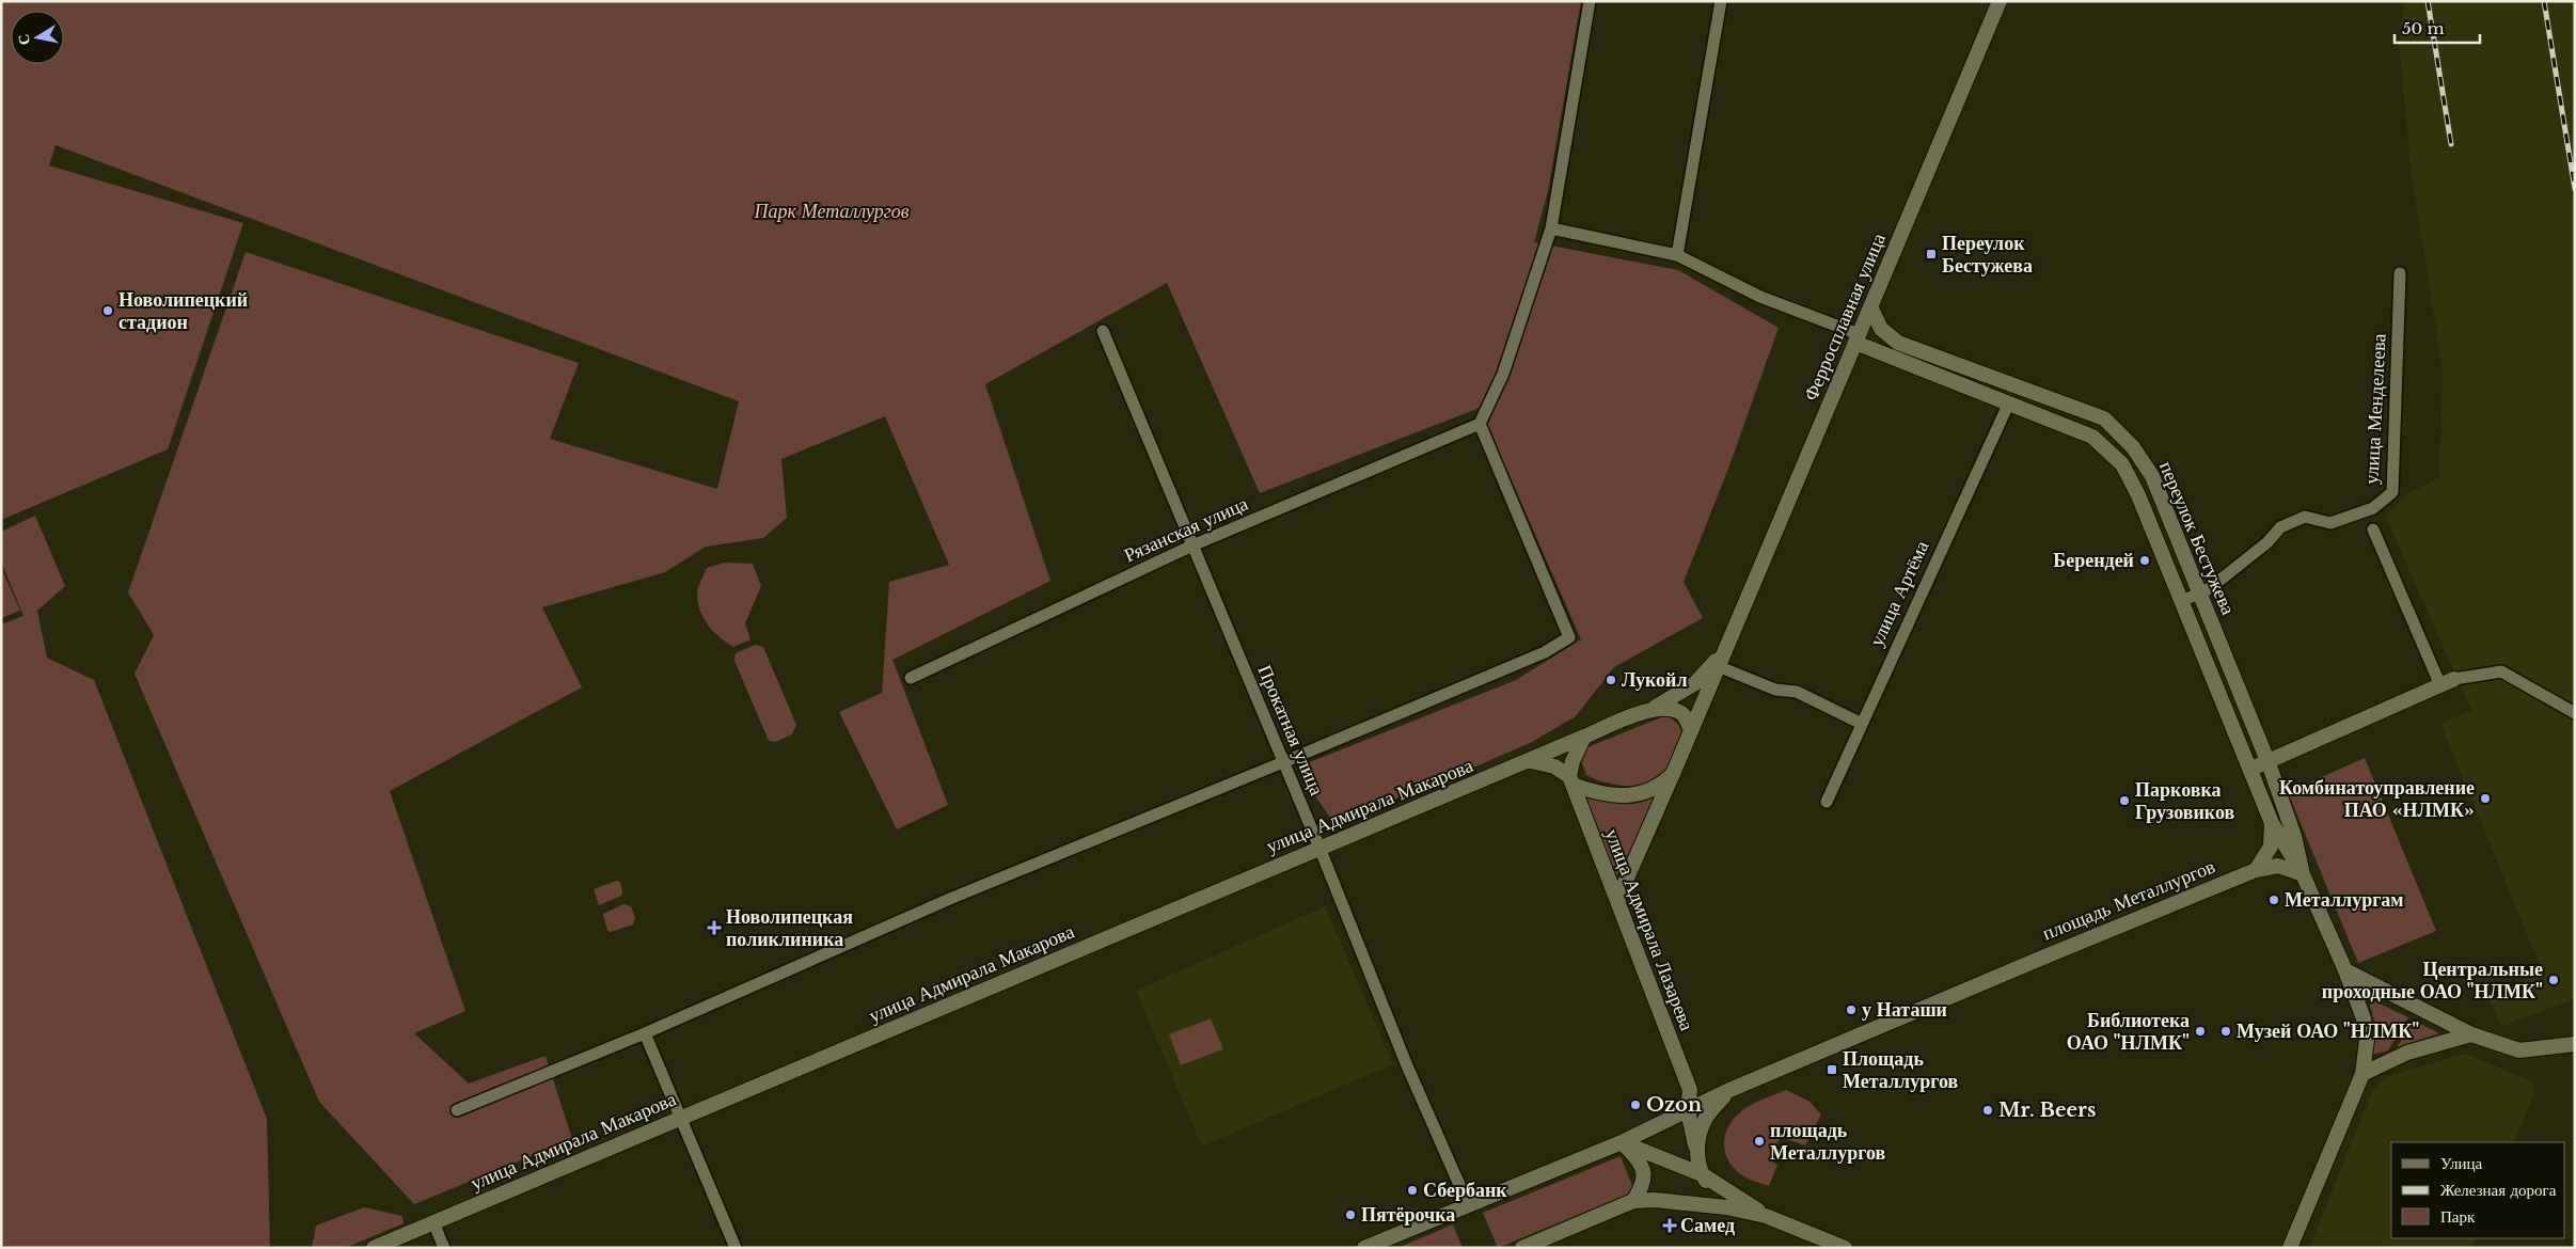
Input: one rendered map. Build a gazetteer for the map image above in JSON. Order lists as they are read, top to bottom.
{
  "streets": {
    "main road": [
      "Ферросплавная улица",
      "переулок Бестужева",
      "улица Адмирала Макарова",
      "площадь Металлургов",
      "улица Адмирала Лазарева"
    ],
    "street": [
      "улица Менделеева",
      "Рязанская улица",
      "улица Артёма",
      "Прокатная улица"
    ]
  },
  "crossings": [
    ["Ферросплавная улица", "переулок Бестужева"],
    ["улица Менделеева", "переулок Бестужева"],
    ["Рязанская улица", "Прокатная улица"],
    ["переулок Бестужева", "улица Артёма"],
    ["переулок Бестужева", "площадь Металлургов"],
    ["Прокатная улица", "улица Адмирала Макарова"],
    ["площадь Металлургов", "улица Адмирала Лазарева"]
  ],
  "parks": ["Парк Металлургов"],
  "places": {
    "transit": ["Переулок Бестужева", "Площадь Металлургов"],
    "other": [
      "Новолипецкий стадион",
      "Берендей",
      "Лукойл",
      "Комбинатоуправление ПАО «НЛМК»",
      "Парковка Грузовиков",
      "Металлургам",
      "Центральные проходные ОАО \"НЛМК\"",
      "у Наташи",
      "Библиотека ОАО \"НЛМК\"",
      "Музей ОАО \"НЛМК\"",
      "Ozon",
      "Mr. Beers",
      "площадь Металлургов",
      "Сбербанк",
      "Пятёрочка"
    ],
    "health": ["Новолипецкая поликлиника", "Самед"]
  },
  "legend": ["Улица", "Железная дорога", "Парк"],
  "scale_bar": "50 m",
  "north": "left"
}
